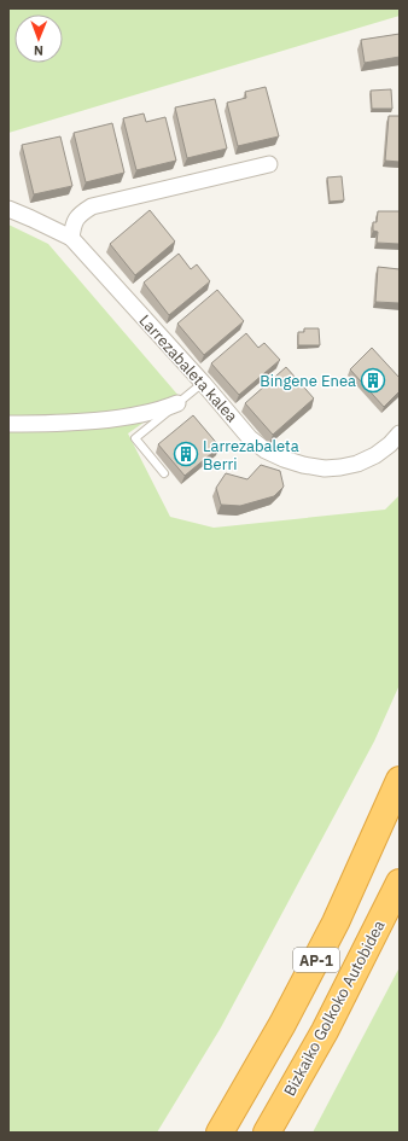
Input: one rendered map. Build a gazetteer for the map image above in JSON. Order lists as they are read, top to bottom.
{
  "streets": {
    "highway": ["AP-1", "Bizkaiko Golkoko Autobidea"],
    "street": ["Larrezabaleta kalea"]
  },
  "places": {
    "building": ["Bingene Enea", "Larrezabaleta Berri"]
  },
  "north": "bottom"
}
